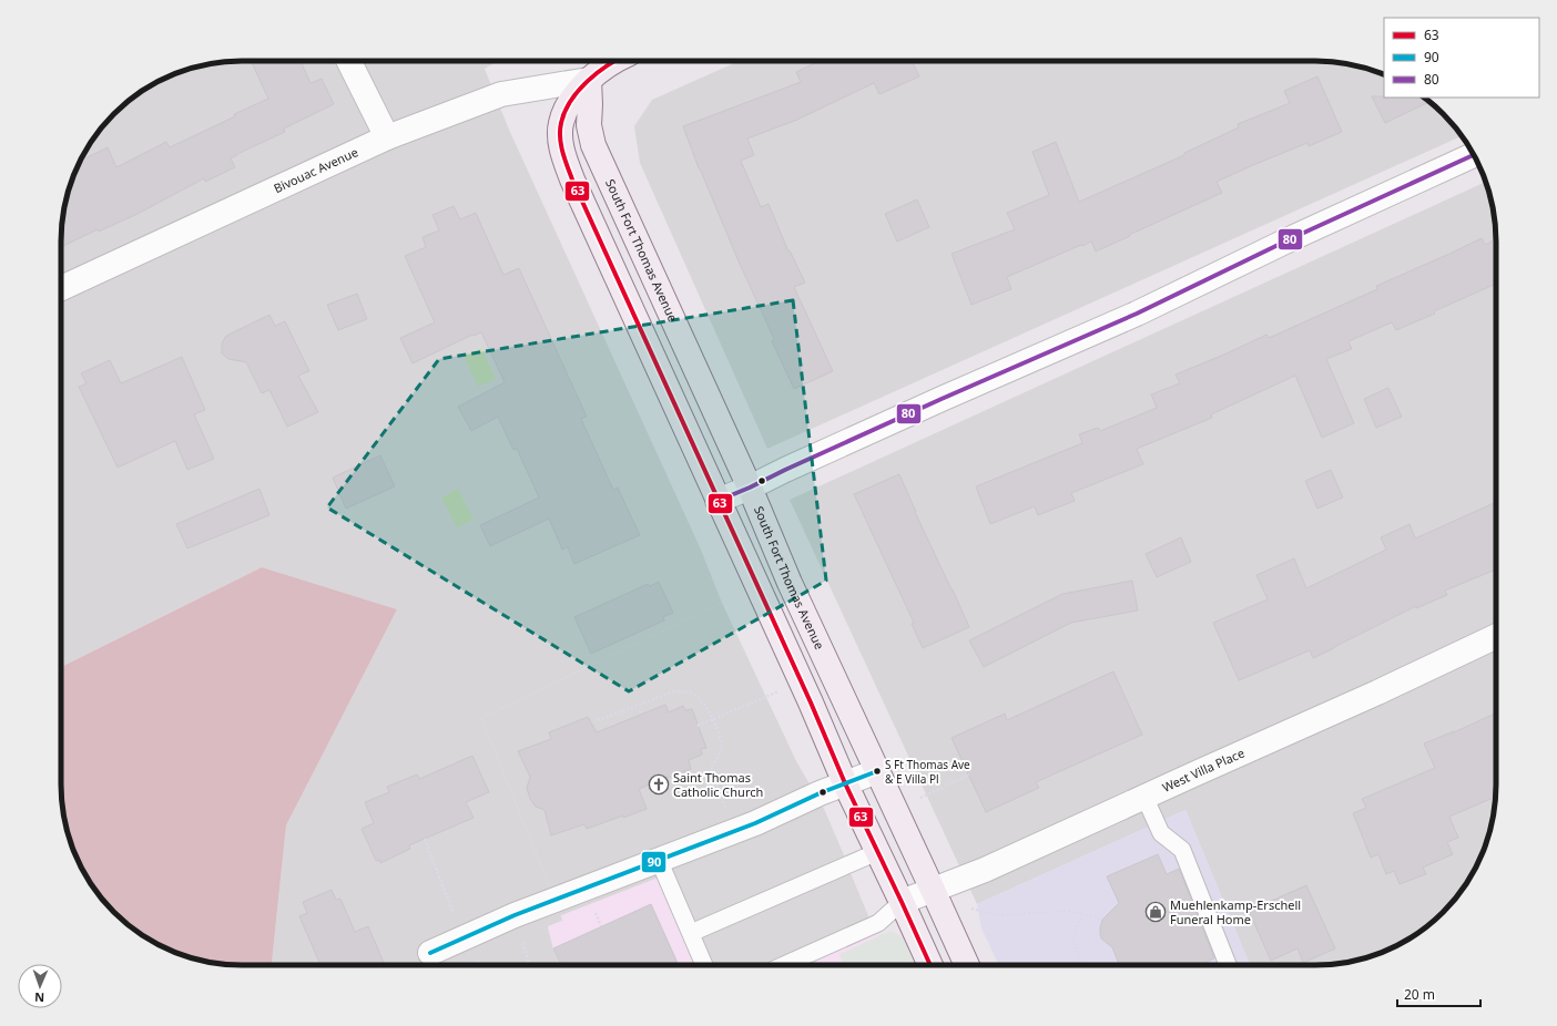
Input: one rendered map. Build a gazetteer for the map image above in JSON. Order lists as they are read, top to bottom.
{
  "streets": {
    "main road": ["South Fort Thomas Avenue"],
    "street": ["Bivouac Avenue", "West Villa Place"]
  },
  "crossings": [
    ["Bivouac Avenue", "South Fort Thomas Avenue"],
    ["South Fort Thomas Avenue", "West Villa Place"]
  ],
  "places": {
    "other": ["S Ft Thomas Ave & E Villa Pl"],
    "church": ["Saint Thomas Catholic Church"],
    "shop": ["Muehlenkamp-Erschell Funeral Home"]
  },
  "lines": ["transit line 63", "transit line 80", "transit line 90"],
  "legend": ["63", "90", "80"],
  "scale_bar": "20 m",
  "north": "bottom"
}
